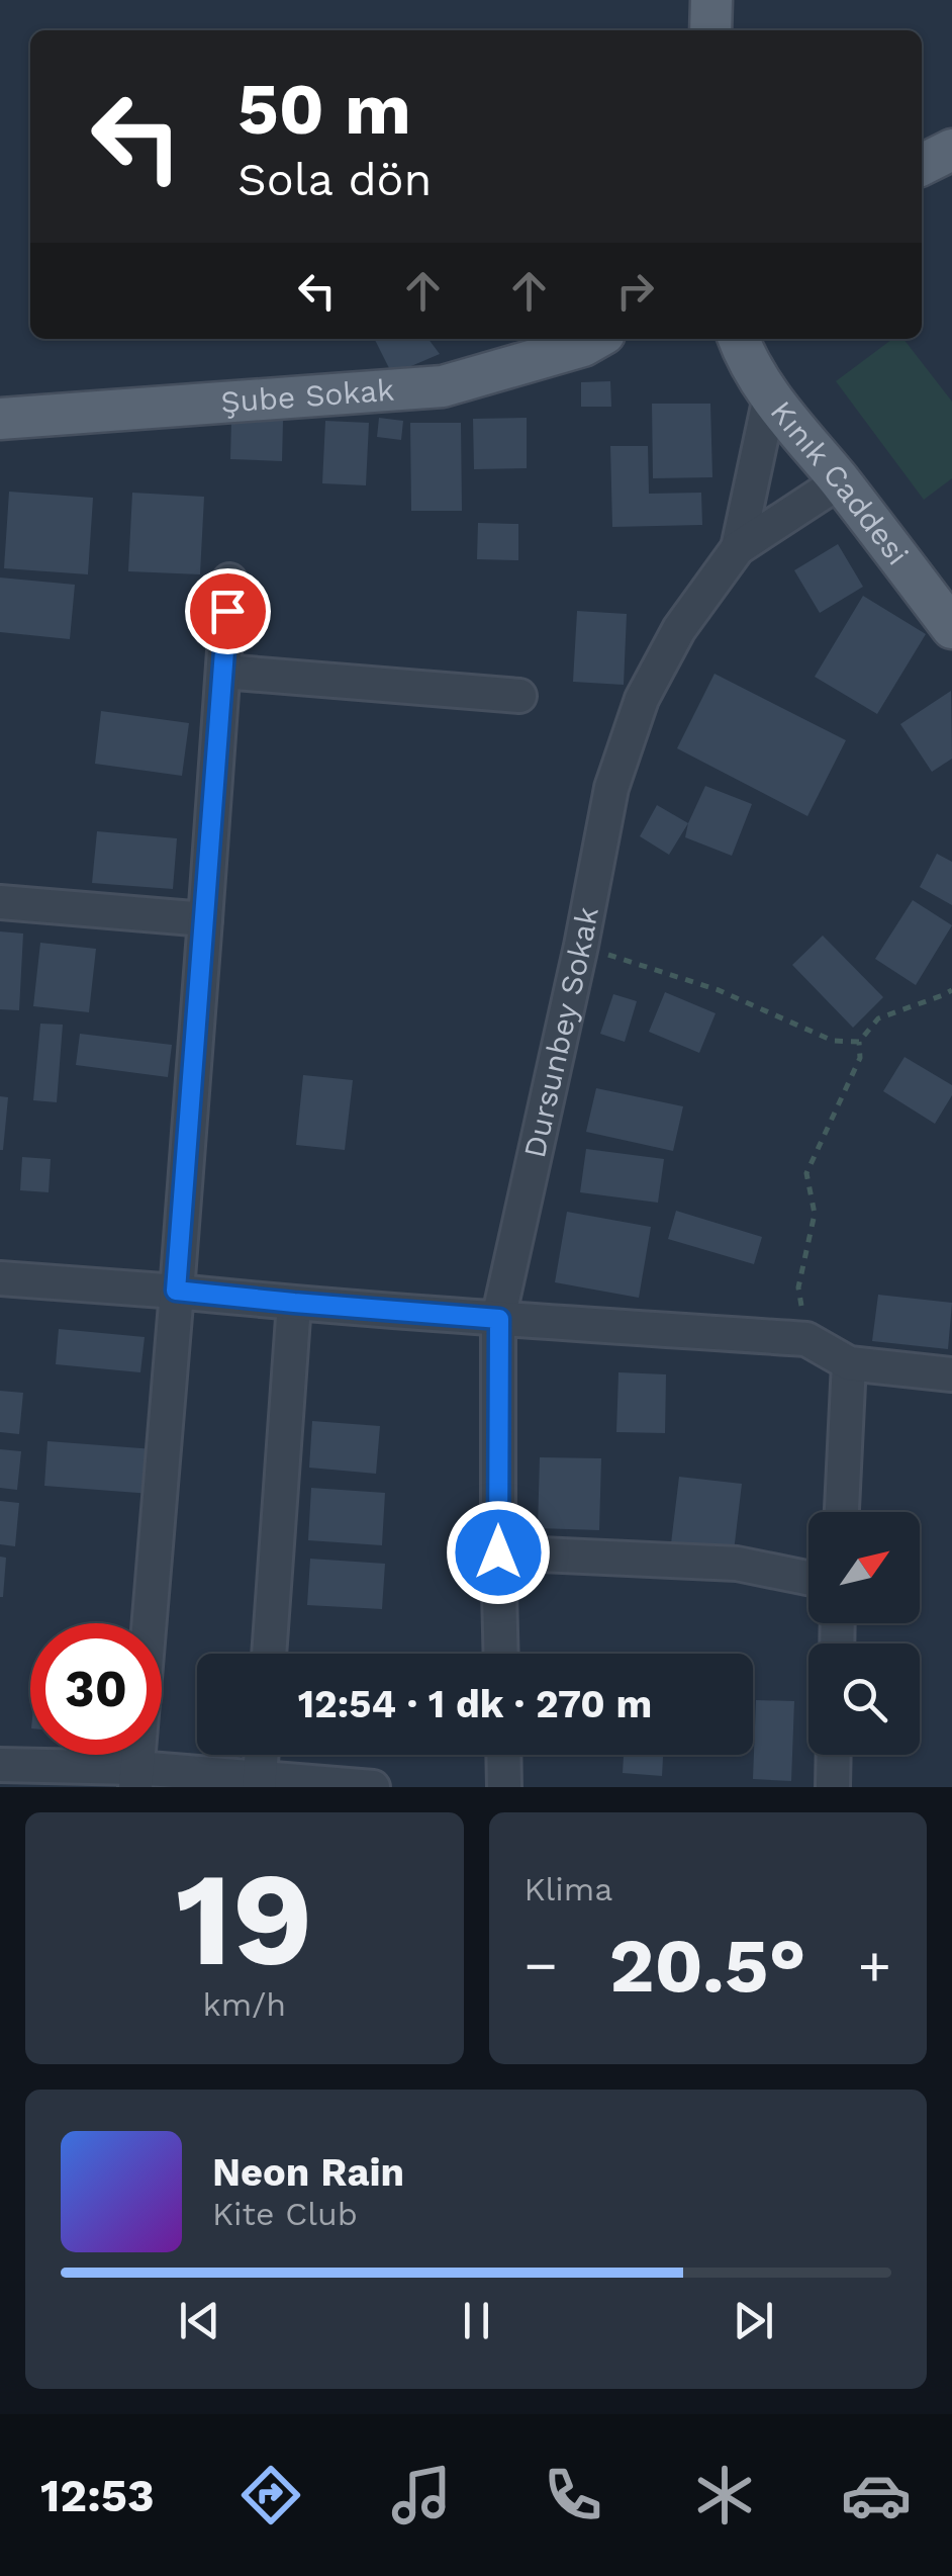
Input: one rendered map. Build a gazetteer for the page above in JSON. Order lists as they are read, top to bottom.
{
  "streets": {
    "main road": ["Şube Sokak", "Kınık Caddesi"],
    "street": ["Dursunbey Sokak"]
  },
  "crossings": [
    ["Kınık Caddesi", "Dursunbey Sokak"]
  ],
  "north": "top right",
  "page": {
    "turn": ["50 m", "Sola dön"],
    "limit": "30",
    "trip": "12:54 · 1 dk · 270 m",
    "tile": [
      ["19", "km/h"],
      "Klima"
    ],
    "heat": ["−", "20.5°", "+"],
    "song": ["Neon Rain", "Kite Club"],
    "tabs": "12:53"
  }
}
